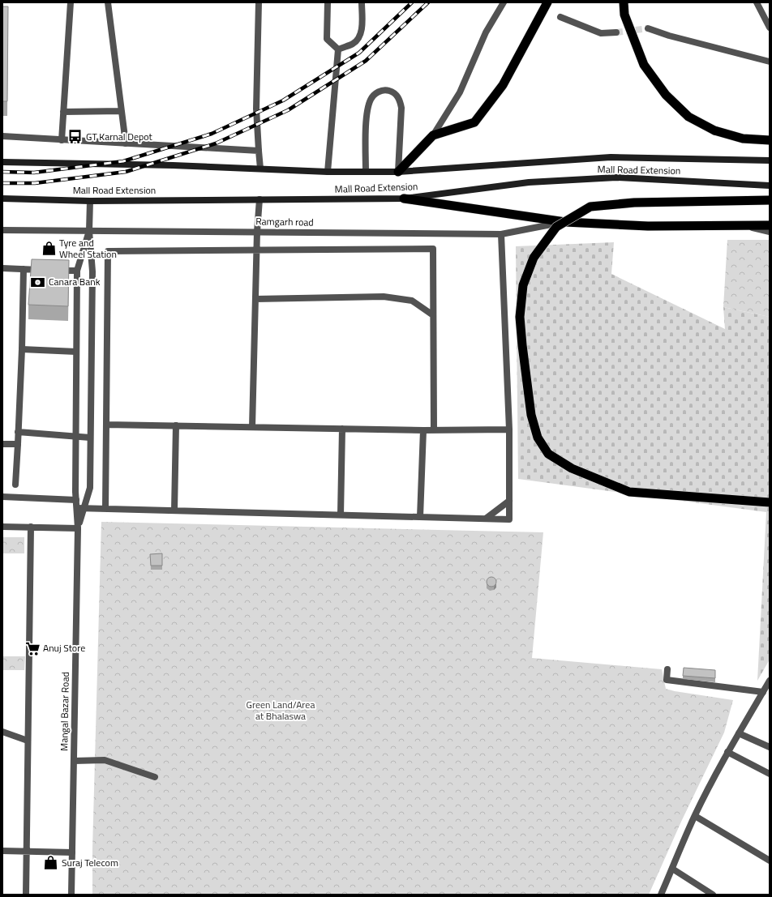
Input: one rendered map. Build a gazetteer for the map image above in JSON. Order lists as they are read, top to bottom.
{
  "streets": {
    "main road": ["Mall Road Extension"],
    "street": ["Ramgarh road", "Mangal Bazar Road"]
  },
  "parks": ["Green Land/Area at Bhalaswa"],
  "places": {
    "bus stop": ["GT Karnal Depot"],
    "shop": ["Tyre and Wheel Station", "Suraj Telecom"],
    "bank": ["Canara Bank"],
    "supermarket": ["Anuj Store"]
  }
}
